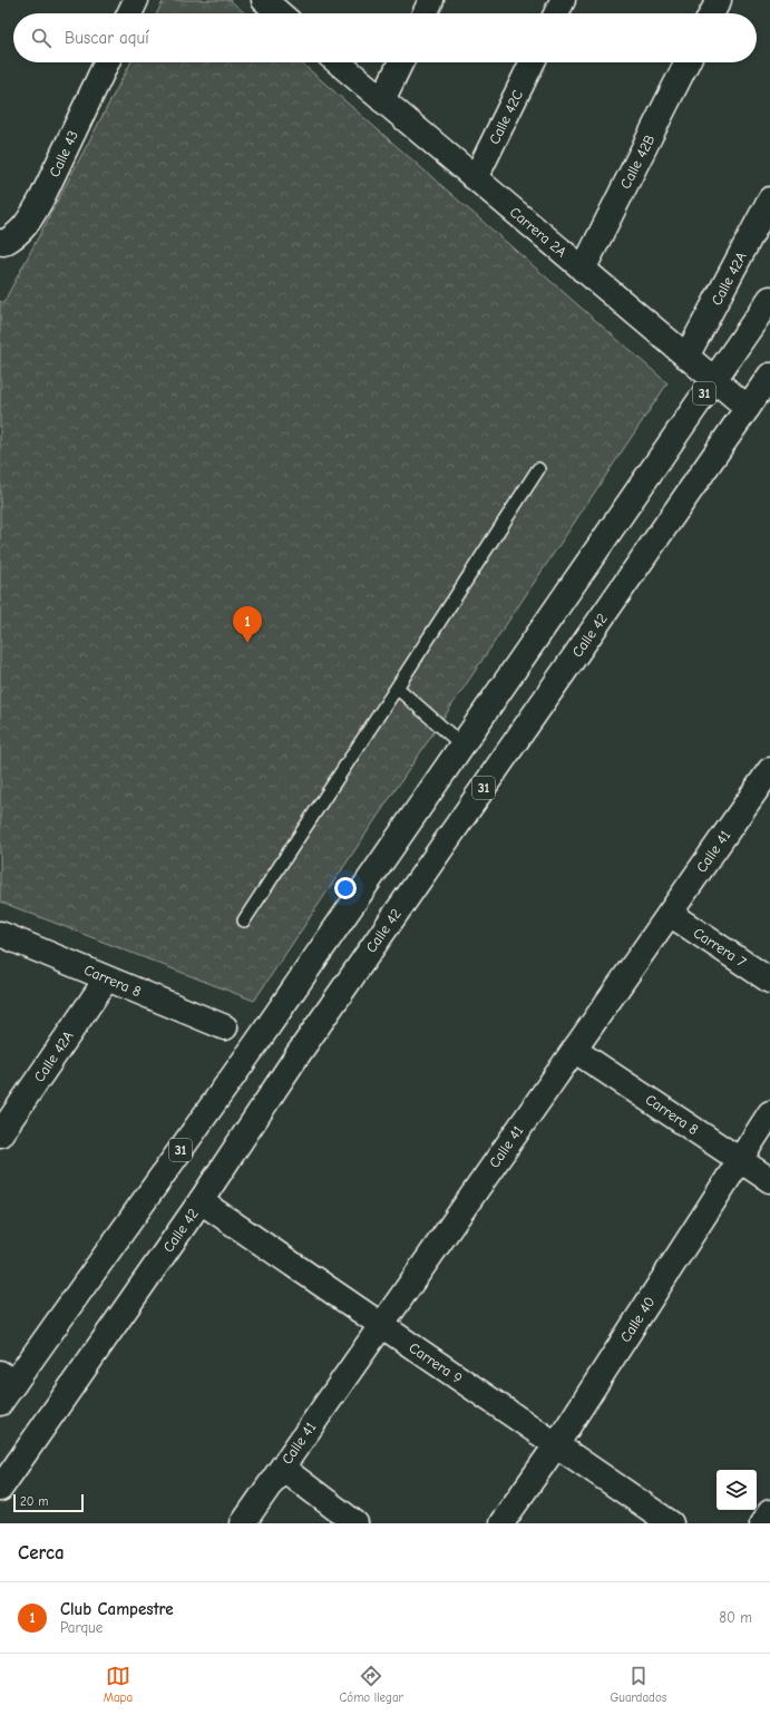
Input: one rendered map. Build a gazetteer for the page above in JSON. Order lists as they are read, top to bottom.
{
  "streets": {
    "street": [
      "Calle 42C",
      "Calle 43",
      "Calle 42B",
      "Carrera 2A",
      "Calle 42A",
      "31",
      "Calle 42",
      "Calle 41",
      "Carrera 7",
      "Carrera 8",
      "Calle 40",
      "Carrera 9"
    ]
  },
  "crossings": [
    ["Calle 42C", "Carrera 2A"],
    ["Calle 42B", "Carrera 2A"],
    ["Carrera 2A", "Calle 42A"],
    ["Carrera 2A", "31"],
    ["Carrera 2A", "Calle 42"],
    ["Calle 42A", "Carrera 8"],
    ["Calle 42", "Carrera 9"],
    ["Calle 41", "Carrera 7"],
    ["Calle 41", "Carrera 8"],
    ["Calle 41", "Carrera 9"],
    ["Carrera 8", "Calle 40"],
    ["Calle 40", "Carrera 9"]
  ],
  "scale_bar": "20 m",
  "page": {
    "search": "Buscar aquí",
    "pins": "1",
    "scale": "20 m",
    "heading": "Cerca",
    "list": [
      {
        "mark": "1",
        "name": "Club Campestre",
        "note": "Parque",
        "value": "80 m"
      }
    ],
    "nav": ["Mapa", "Cómo llegar", "Guardados"]
  }
}
